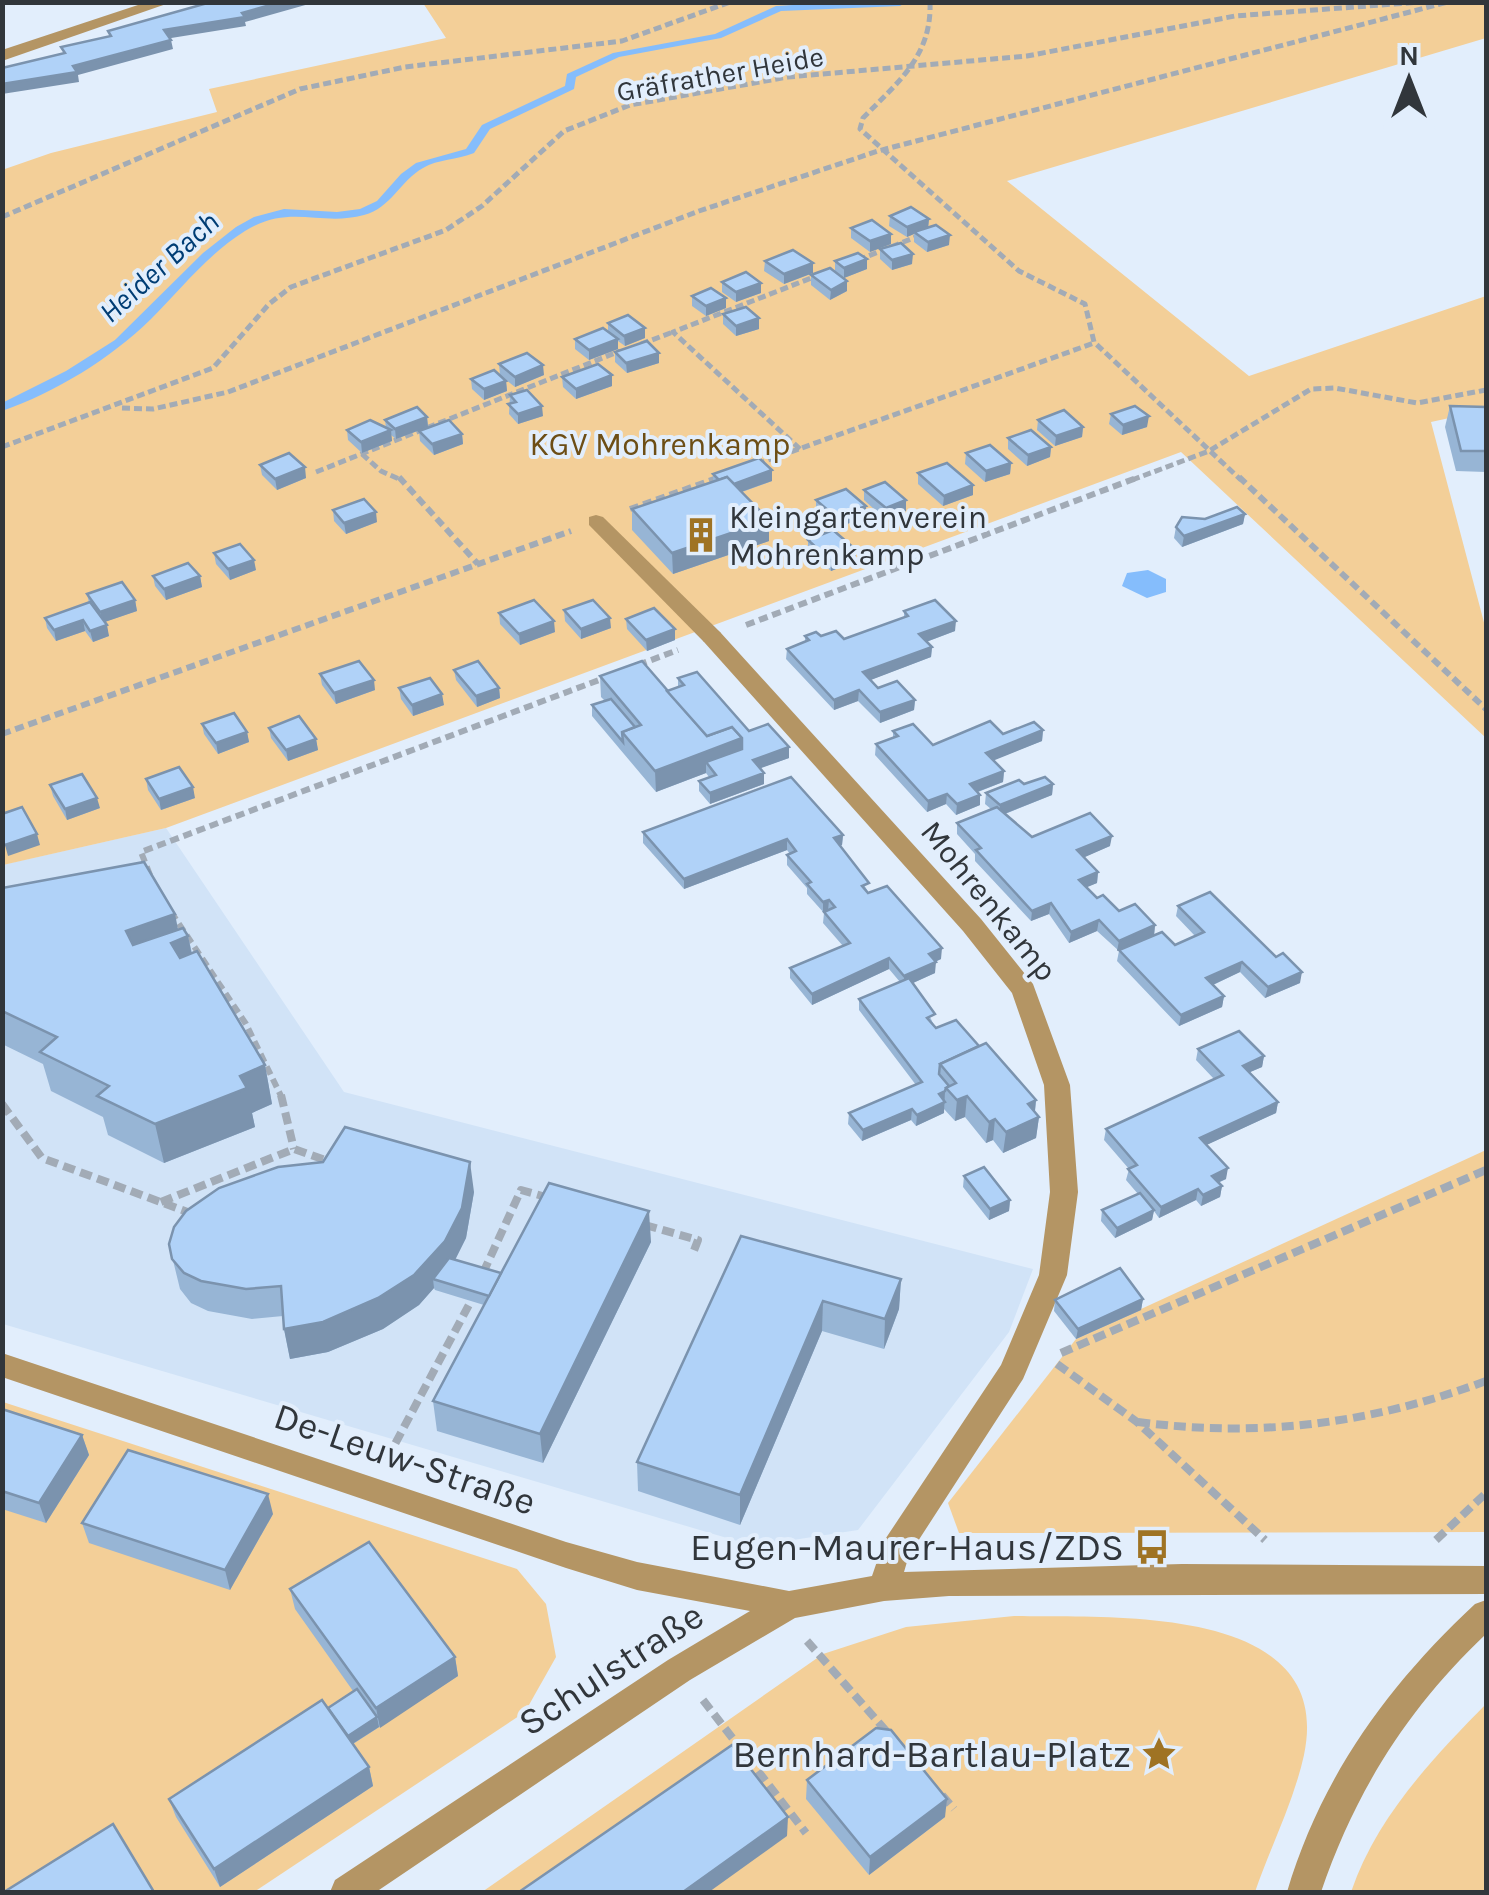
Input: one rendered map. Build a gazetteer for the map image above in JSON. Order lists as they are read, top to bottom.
{
  "streets": {
    "street": ["Mohrenkamp", "De-Leuw-Straße", "Schulstraße"],
    "path": ["Gräfrather Heide"]
  },
  "crossings": [
    ["Mohrenkamp", "Schulstraße"],
    ["De-Leuw-Straße", "Schulstraße"]
  ],
  "water": ["Heider Bach"],
  "parks": ["KGV Mohrenkamp"],
  "places": {
    "building": ["Kleingartenverein Mohrenkamp"],
    "bus stop": ["Eugen-Maurer-Haus/ZDS"],
    "place": ["Bernhard-Bartlau-Platz"]
  },
  "north": "top"
}
